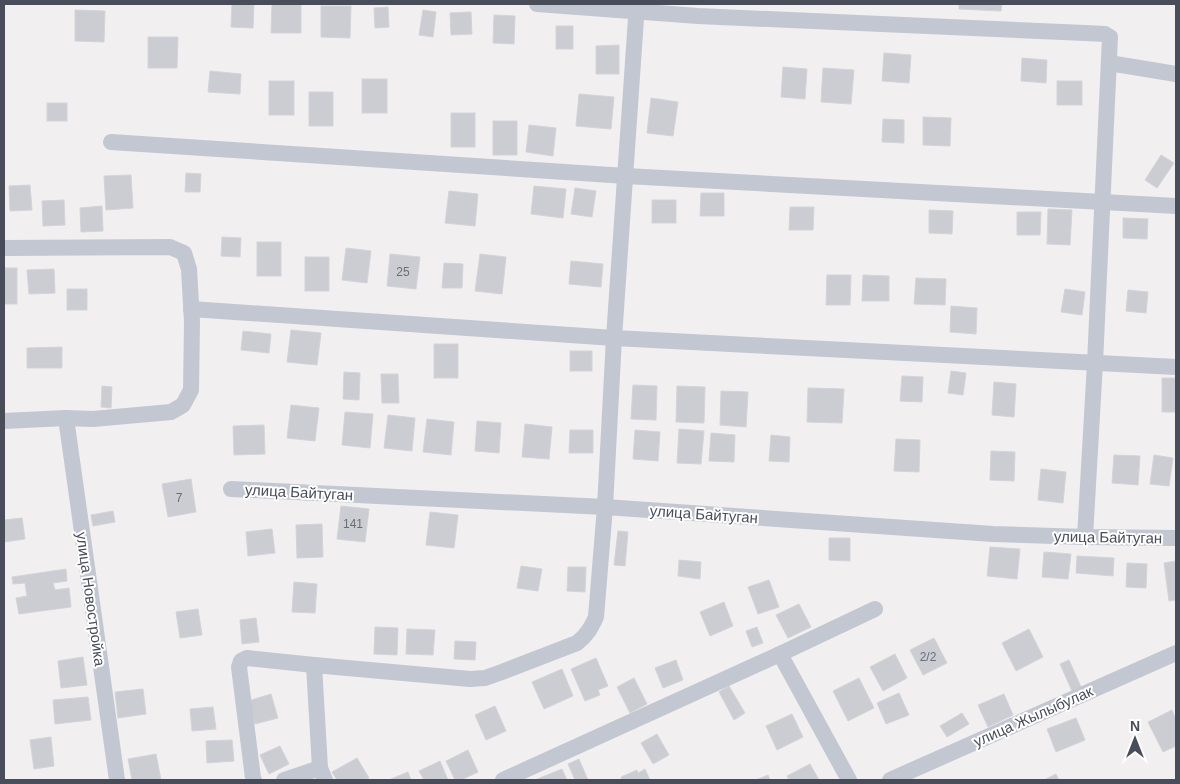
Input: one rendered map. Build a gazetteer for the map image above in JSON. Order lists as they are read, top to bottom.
{
  "streets": {
    "street": ["улица Байтуган", "улица Новостройка", "улица Жылыбулак"]
  },
  "house_numbers": [
    "25",
    "7",
    "141",
    "2/2"
  ],
  "north": "top"
}
